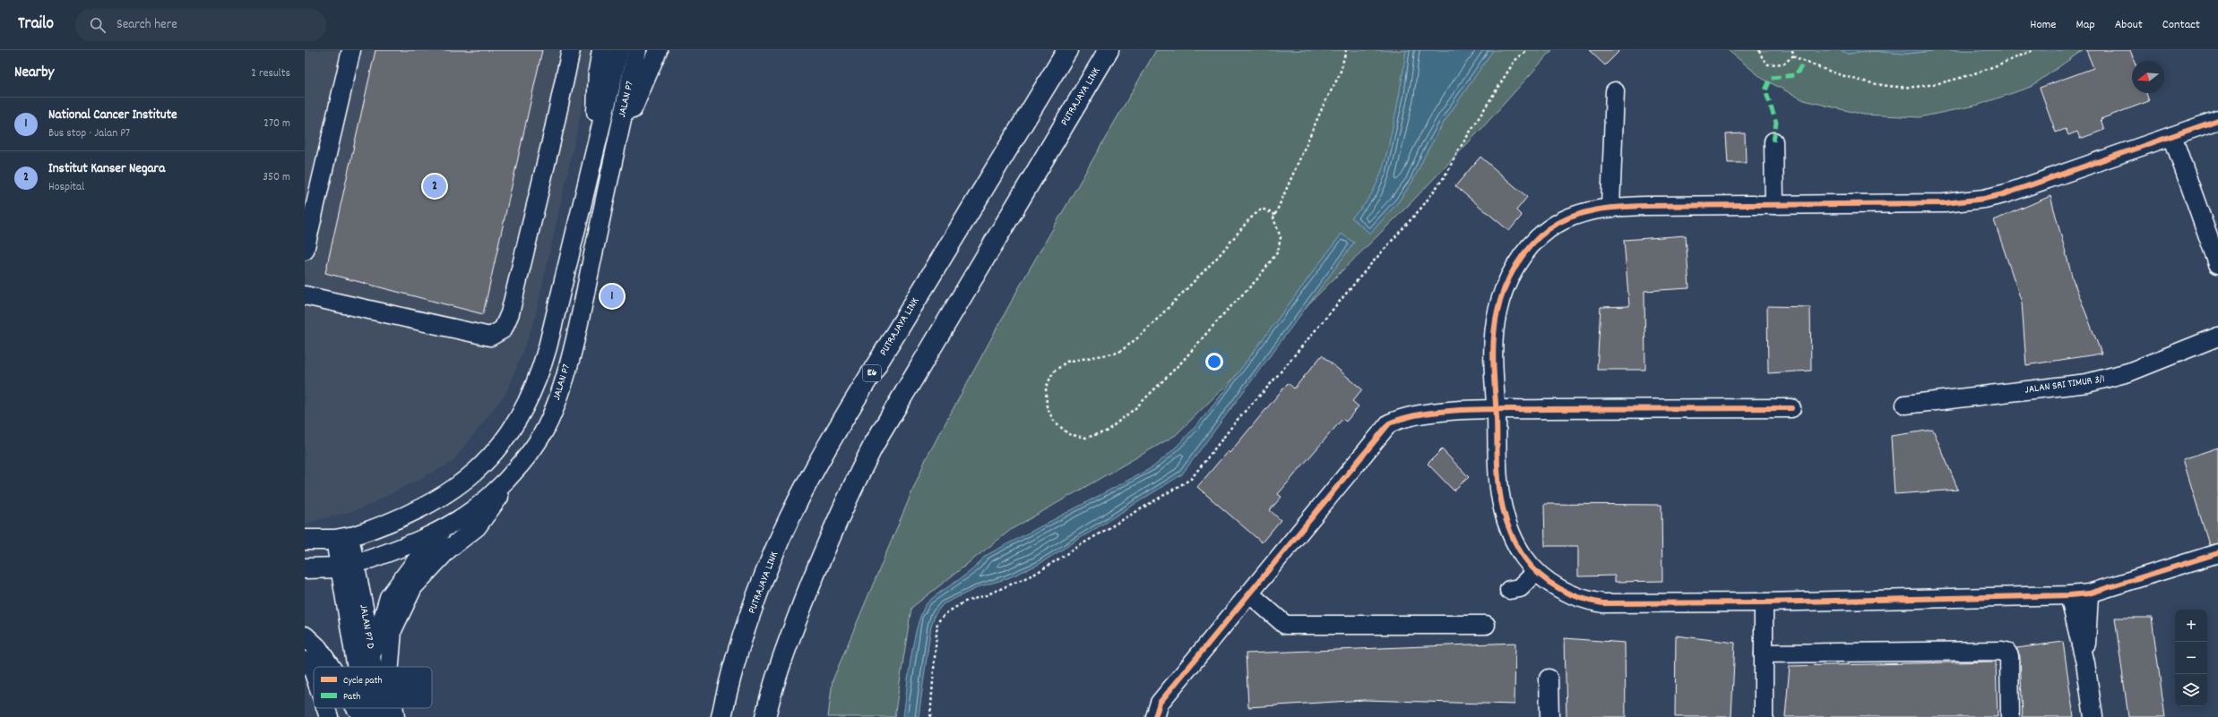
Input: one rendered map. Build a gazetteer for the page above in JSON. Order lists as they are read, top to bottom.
{
  "streets": {
    "main road": ["PUTRAJAYA LINK", "JALAN P7", "E6"],
    "street": ["JALAN SRI TIMUR 3/1", "JALAN P7 D"]
  },
  "crossings": [
    ["JALAN P7", "JALAN P7 D"]
  ],
  "legend": ["Cycle path", "Path"],
  "north": "left",
  "page": {
    "header": "Trailo",
    "search": "Search here",
    "nav": [
      "Home",
      "Map",
      "About",
      "Contact"
    ],
    "heading": ["Nearby", "2 results"],
    "list": [
      {
        "mark": "1",
        "name": "National Cancer Institute",
        "note": "Bus stop · Jalan P7",
        "value": "270 m"
      },
      {
        "mark": "2",
        "name": "Institut Kanser Negara",
        "note": "Hospital",
        "value": "350 m"
      }
    ],
    "pins": ["2", "1"],
    "map_buttons": ["+", "−"]
  }
}
